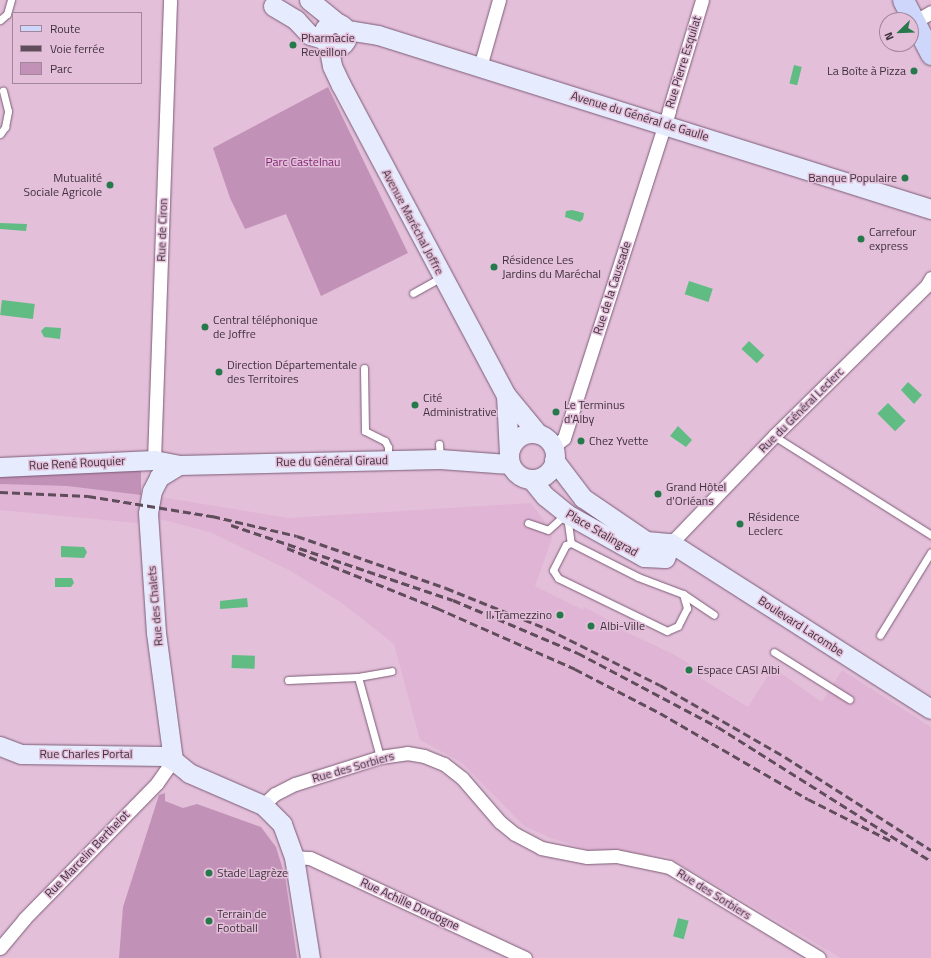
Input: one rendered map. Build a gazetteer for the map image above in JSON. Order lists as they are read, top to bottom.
{
  "streets": {
    "main road": [
      "Avenue du Général de Gaulle",
      "Avenue Maréchal Joffre",
      "Rue du Général Giraud",
      "Rue René Rouquier",
      "Place Stalingrad",
      "Rue des Chalets",
      "Boulevard Lacombe",
      "Rue Charles Portal"
    ],
    "street": [
      "Rue Pierre Esquilat",
      "Rue de Ciron",
      "Rue de la Caussade",
      "Rue du Général Leclerc",
      "Rue des Sorbiers",
      "Rue Marcelin Berthelot",
      "Rue Achille Dordogne"
    ]
  },
  "crossings": [
    ["Rue Pierre Esquilat", "Avenue du Général de Gaulle"],
    ["Rue Pierre Esquilat", "Rue de la Caussade"],
    ["Avenue du Général de Gaulle", "Rue de la Caussade"],
    ["Rue de Ciron", "Rue du Général Giraud"],
    ["Rue de Ciron", "Rue René Rouquier"],
    ["Rue de la Caussade", "Rue du Général Giraud"],
    ["Rue de la Caussade", "Place Stalingrad"],
    ["Rue du Général Leclerc", "Place Stalingrad"],
    ["Rue du Général Leclerc", "Boulevard Lacombe"],
    ["Rue du Général Giraud", "Rue René Rouquier"],
    ["Rue du Général Giraud", "Place Stalingrad"],
    ["Rue du Général Giraud", "Rue des Chalets"],
    ["Place Stalingrad", "Boulevard Lacombe"],
    ["Rue des Chalets", "Rue Charles Portal"],
    ["Rue des Chalets", "Rue Marcelin Berthelot"],
    ["Rue Charles Portal", "Rue Marcelin Berthelot"]
  ],
  "parks": ["Parc Castelnau"],
  "places": [
    "Pharmacie Reveillon",
    "La Boîte à Pizza",
    "Banque Populaire",
    "Mutualité Sociale Agricole",
    "Carrefour express",
    "Résidence Les Jardins du Maréchal",
    "Central téléphonique de Joffre",
    "Direction Départementale des Territoires",
    "Cité Administrative",
    "Le Terminus d'Alby",
    "Chez Yvette",
    "Grand Hôtel d'Orléans",
    "Résidence Leclerc",
    "Il Tramezzino",
    "Albi-Ville",
    "Espace CASI Albi",
    "Stade Lagrèze",
    "Terrain de Football"
  ],
  "legend": ["Route", "Voie ferrée", "Parc"],
  "north": "bottom left"
}
